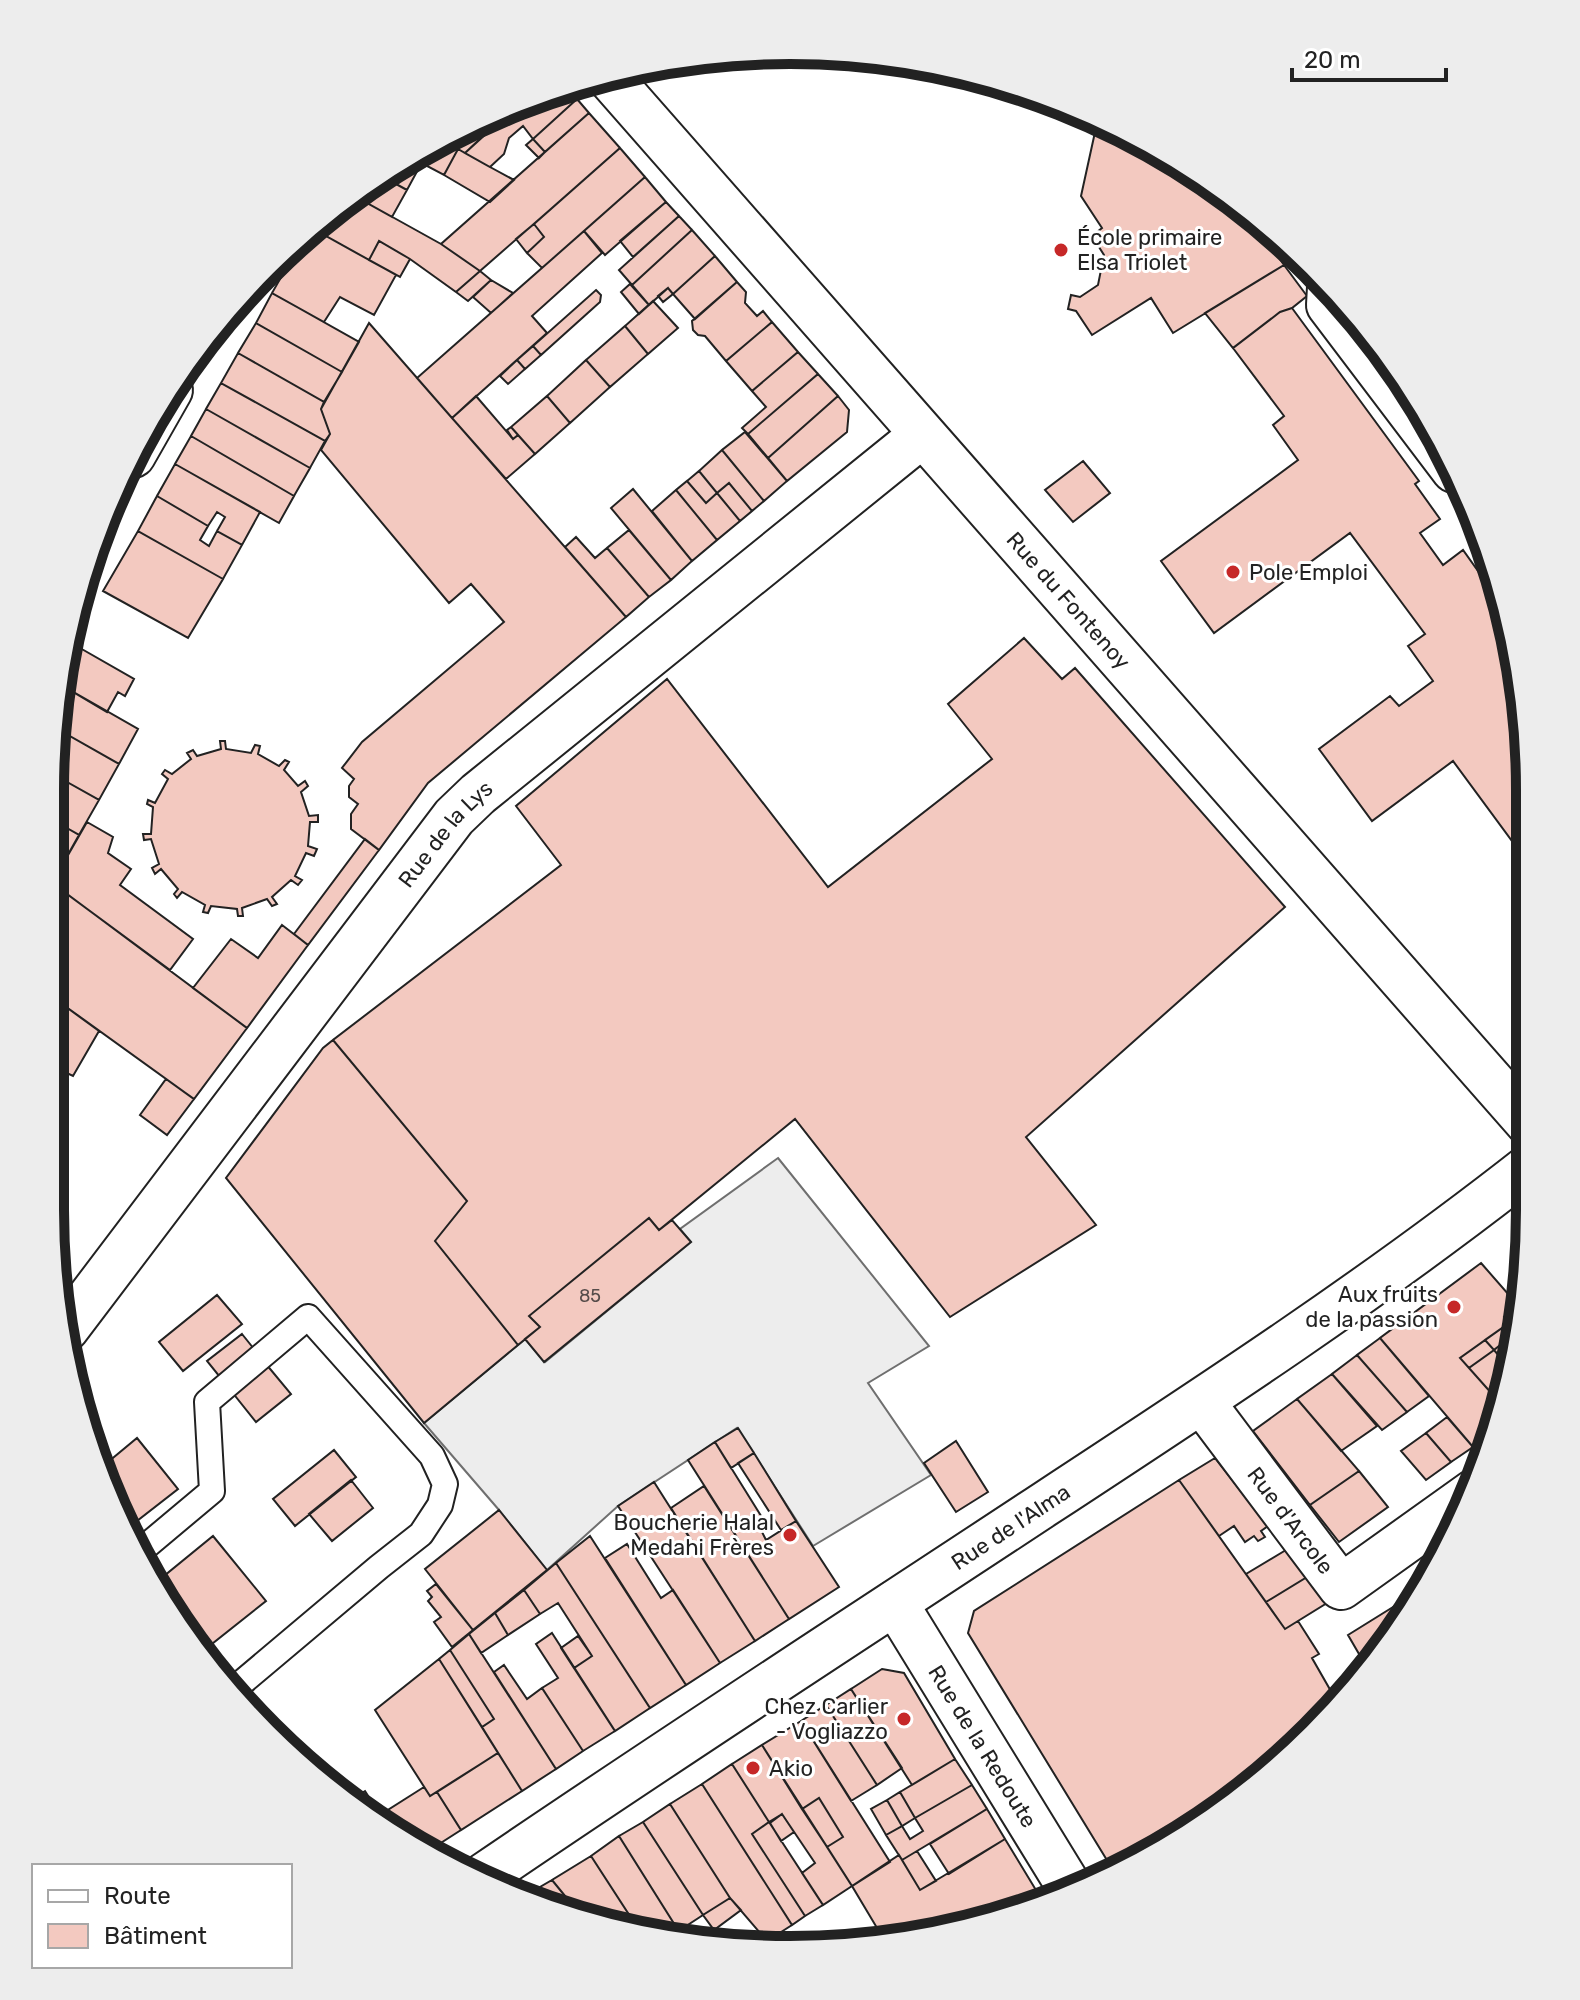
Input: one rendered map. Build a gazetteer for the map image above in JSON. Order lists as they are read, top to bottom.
{
  "streets": {
    "street": [
      "Rue du Fontenoy",
      "Rue de la Lys",
      "Rue d'Arcole",
      "Rue de l'Alma",
      "Rue de la Redoute"
    ]
  },
  "crossings": [
    ["Rue du Fontenoy", "Rue de la Lys"],
    ["Rue d'Arcole", "Rue de l'Alma"],
    ["Rue de l'Alma", "Rue de la Redoute"]
  ],
  "places": [
    "École primaire Elsa Triolet",
    "Pole Emploi",
    "Aux fruits de la passion",
    "Boucherie Halal Medahi Frères",
    "Chez Carlier - Vogliazzo",
    "Akio"
  ],
  "house_numbers": ["85"],
  "legend": ["Route", "Bâtiment"],
  "scale_bar": "20 m"
}
